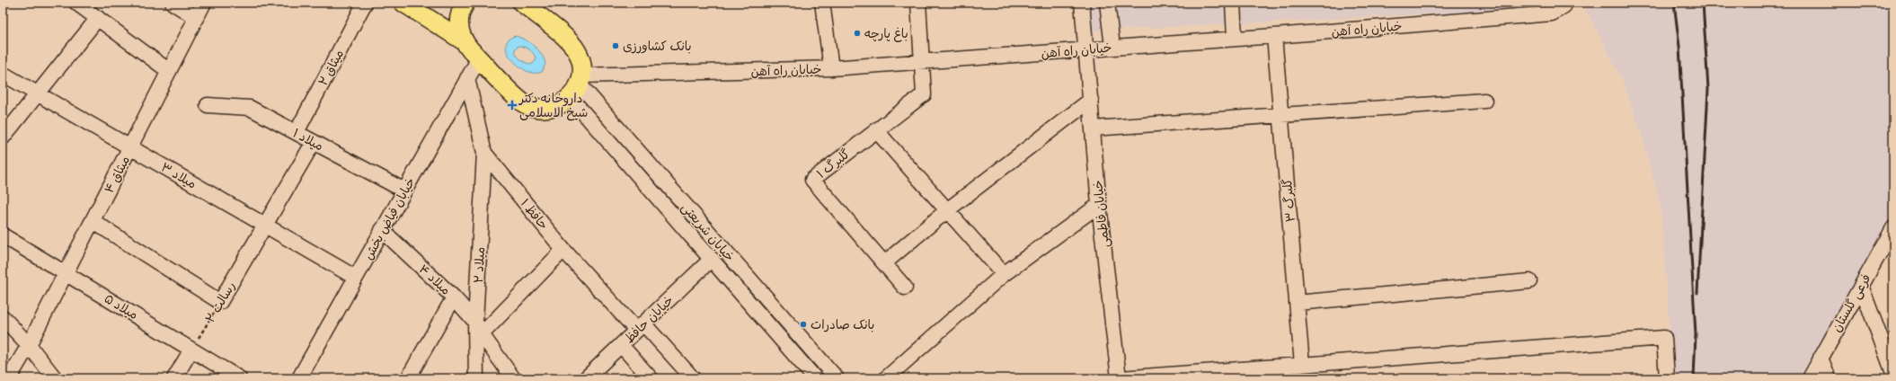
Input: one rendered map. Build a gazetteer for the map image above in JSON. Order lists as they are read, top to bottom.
{
  "streets": {
    "street": [
      "خیابان راه آهن",
      "میثاق ۲",
      "میلاد ۱",
      "گلبرگ ۱",
      "میثاق ۴",
      "میلاد ۳",
      "گلبرگ ۳",
      "حافظ ۱",
      "خیابان فاطمی",
      "خیابان فیاض بخش",
      "خیابان شریعتی",
      "میلاد ۲",
      "میلاد ۴",
      "رسالت ۲",
      "فرعی گلستان",
      "میلاد ۵",
      "خیابان حافظ"
    ]
  },
  "crossings": [
    ["خیابان راه آهن", "گلبرگ ۱"],
    ["خیابان راه آهن", "گلبرگ ۳"],
    ["خیابان راه آهن", "خیابان فاطمی"],
    ["خیابان راه آهن", "خیابان شریعتی"],
    ["میثاق ۲", "میلاد ۱"],
    ["میلاد ۱", "خیابان فیاض بخش"],
    ["میلاد ۱", "رسالت ۲"],
    ["میثاق ۴", "میلاد ۳"],
    ["میثاق ۴", "میلاد ۵"],
    ["میلاد ۳", "خیابان فیاض بخش"],
    ["میلاد ۳", "رسالت ۲"],
    ["حافظ ۱", "خیابان فیاض بخش"],
    ["حافظ ۱", "میلاد ۲"],
    ["حافظ ۱", "خیابان حافظ"],
    ["خیابان فیاض بخش", "میلاد ۴"],
    ["خیابان شریعتی", "خیابان حافظ"],
    ["میلاد ۲", "میلاد ۴"],
    ["رسالت ۲", "میلاد ۵"]
  ],
  "places": {
    "other": ["باغ پارچه", "بانک کشاورزی", "بانک صادرات"],
    "health": ["داروخانه دکتر شیخ الاسلامی"]
  }
}
